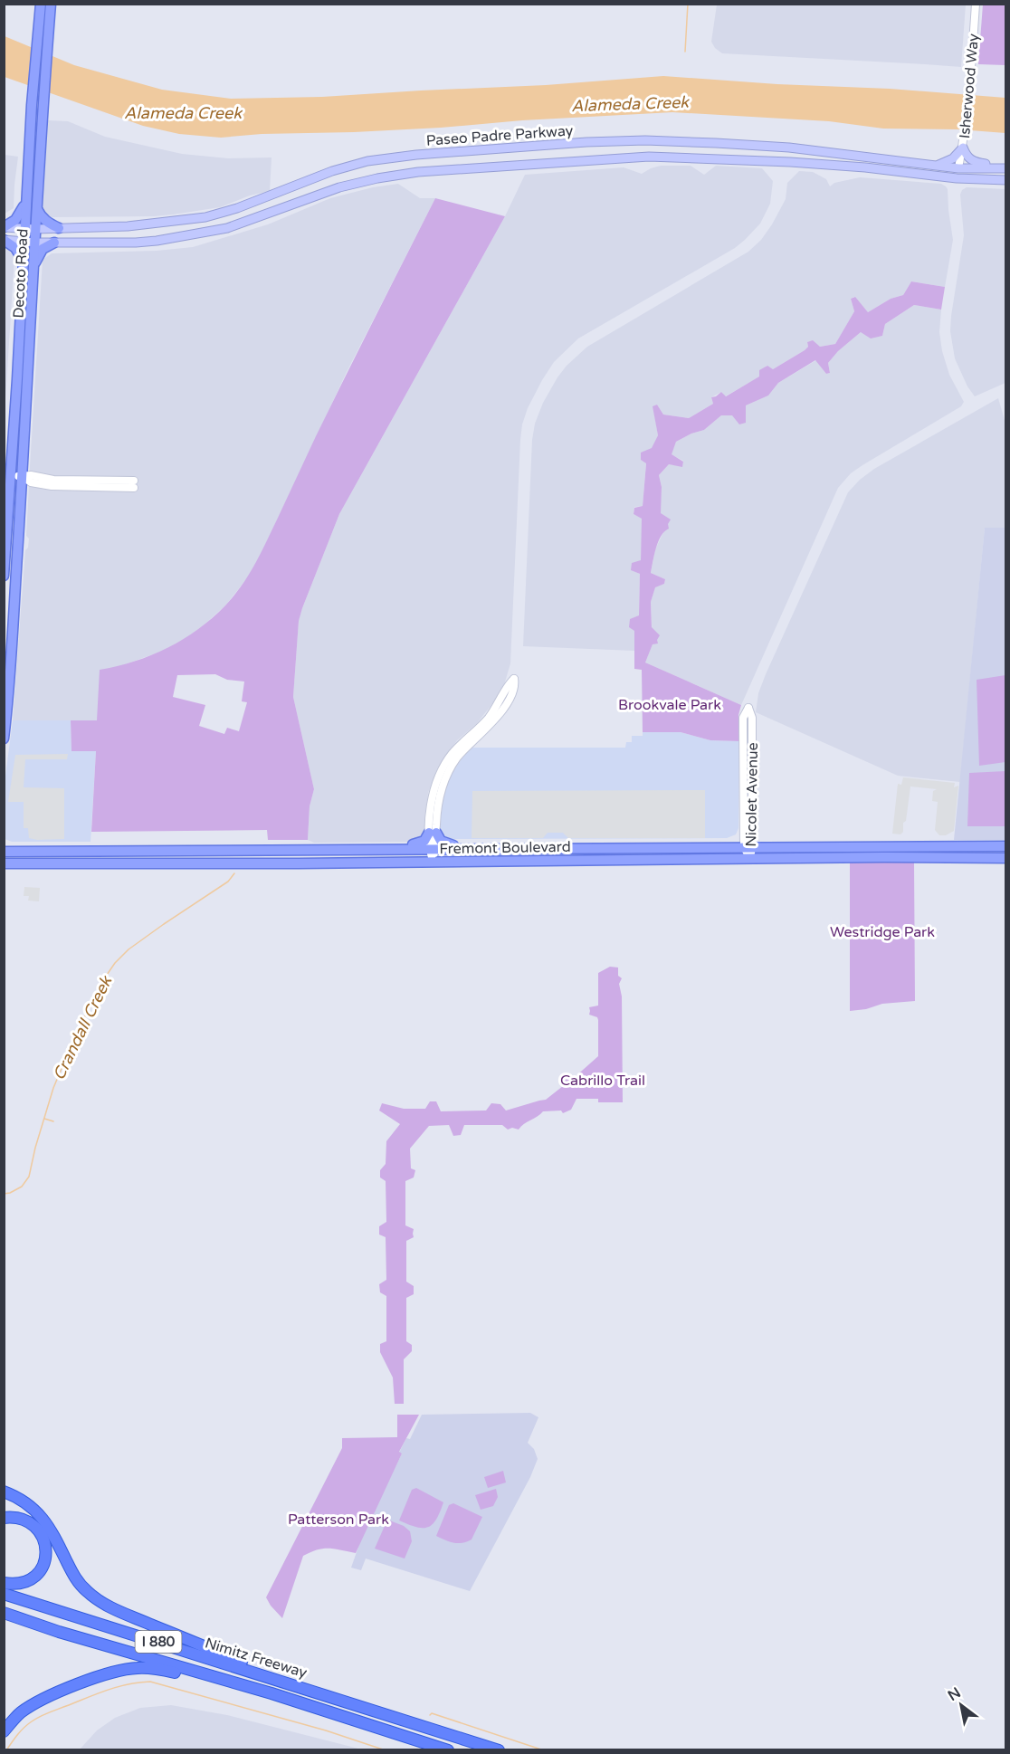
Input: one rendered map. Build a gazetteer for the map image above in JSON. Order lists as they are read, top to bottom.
{
  "streets": {
    "highway": ["I 880", "Nimitz Freeway"],
    "main road": ["Paseo Padre Parkway", "Decoto Road", "Fremont Boulevard"],
    "street": ["Isherwood Way", "Nicolet Avenue"]
  },
  "crossings": [
    ["Isherwood Way", "Paseo Padre Parkway"],
    ["Paseo Padre Parkway", "Decoto Road"],
    ["Nicolet Avenue", "Fremont Boulevard"]
  ],
  "water": ["Alameda Creek", "Crandall Creek"],
  "parks": [
    "Brookvale Park",
    "Westridge Park",
    "Cabrillo Trail",
    "Patterson Park"
  ],
  "north": "top left"
}
